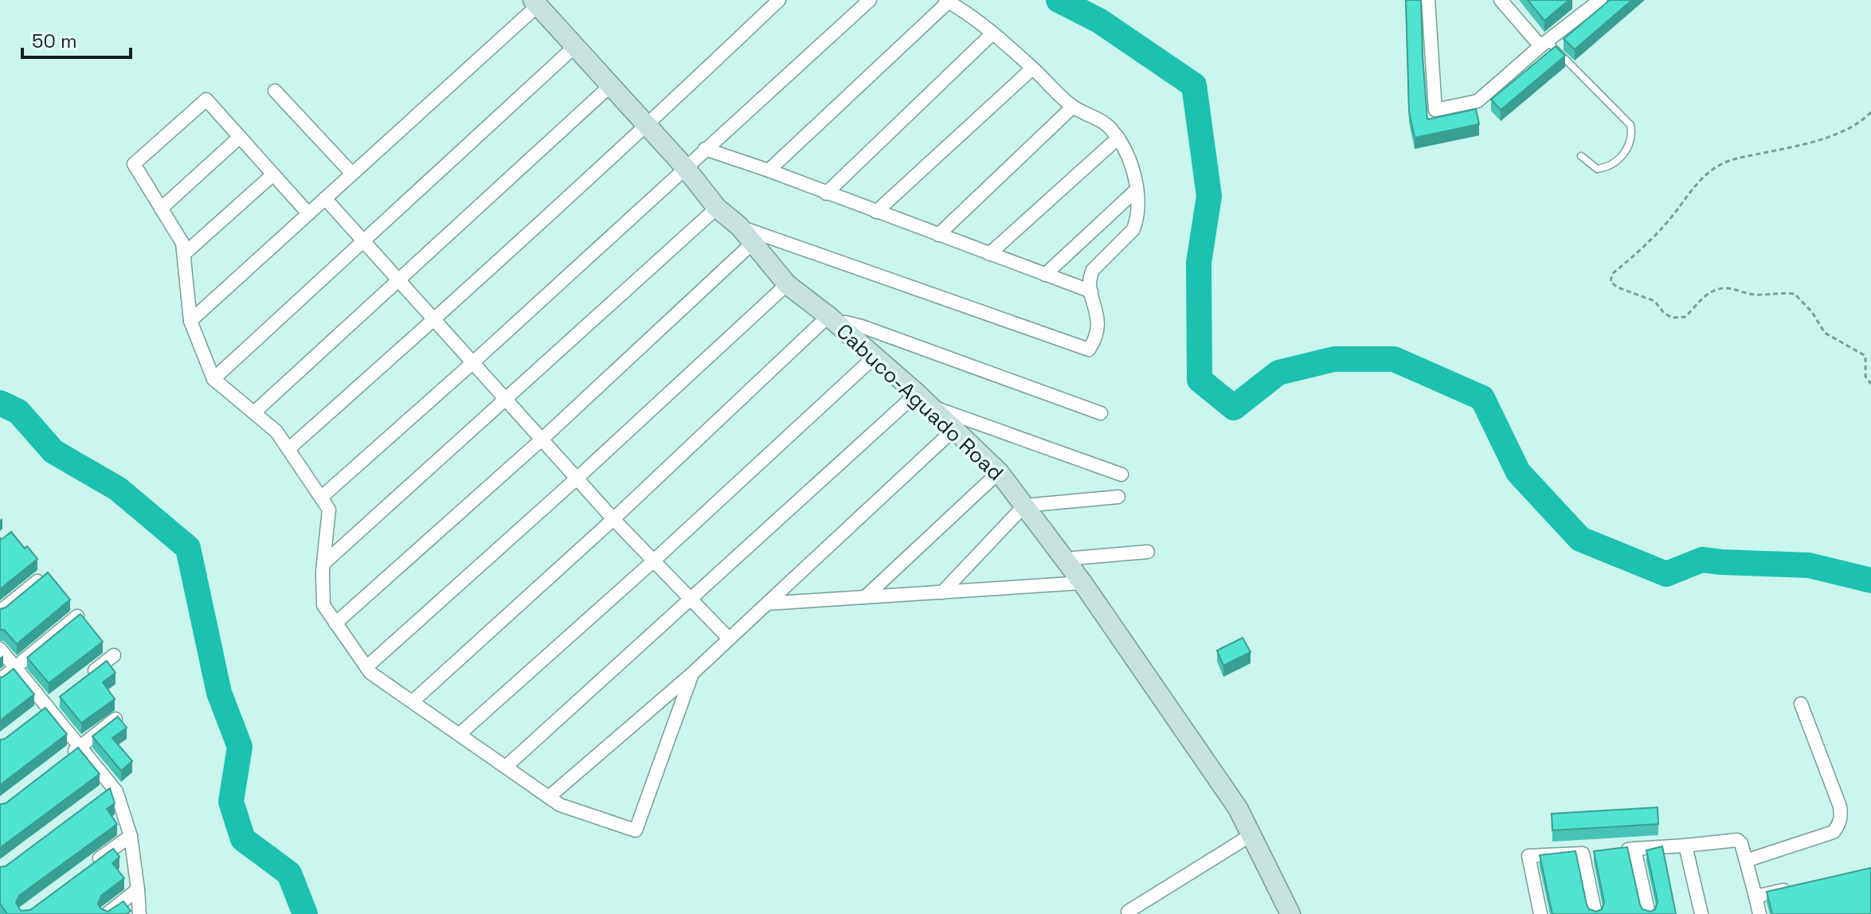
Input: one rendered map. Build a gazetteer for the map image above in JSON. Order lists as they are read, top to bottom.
{
  "streets": {
    "street": ["Cabuco-Aguado Road"]
  },
  "scale_bar": "50 m"
}
